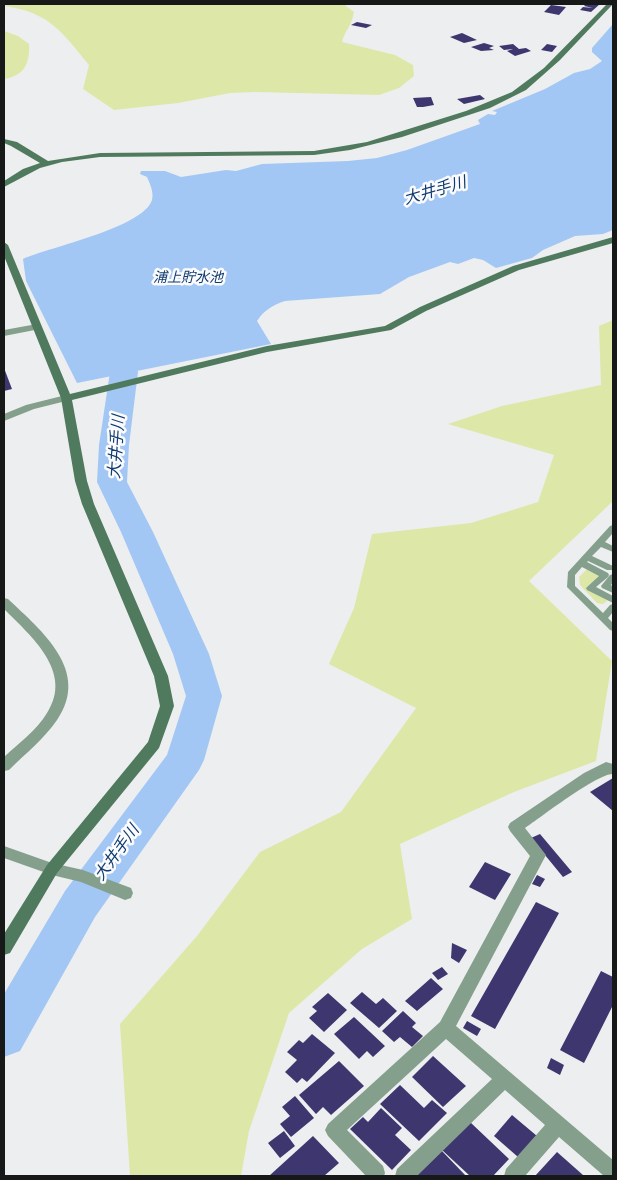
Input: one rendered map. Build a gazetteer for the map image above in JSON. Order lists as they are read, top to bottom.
{
  "water": ["大井手川", "浦上貯水池"]
}
